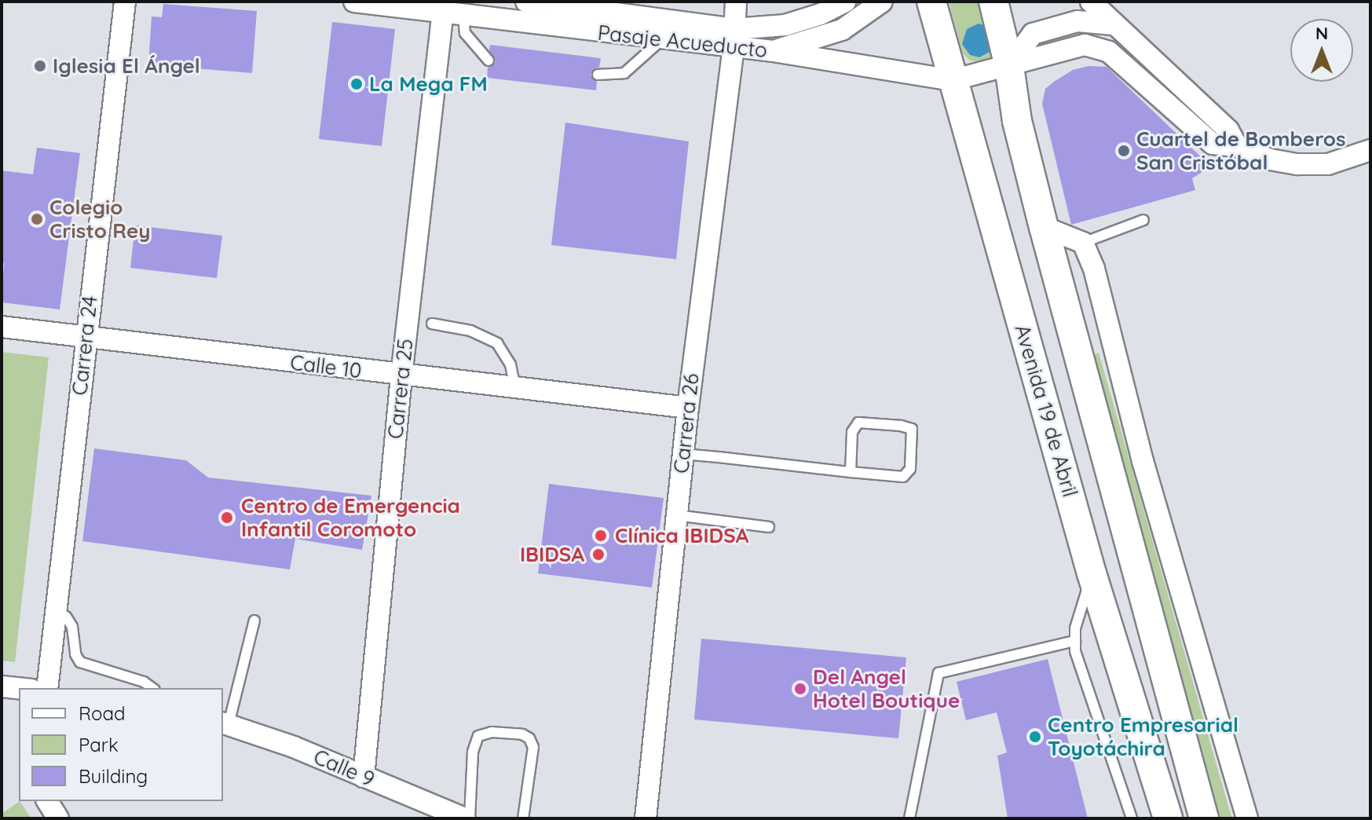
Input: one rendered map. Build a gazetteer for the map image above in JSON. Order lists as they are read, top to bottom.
{
  "streets": {
    "main road": ["Avenida 19 de Abril"],
    "street": [
      "Pasaje Acueducto",
      "Carrera 24",
      "Calle 10",
      "Carrera 25",
      "Carrera 26",
      "Calle 9"
    ]
  },
  "crossings": [
    ["Pasaje Acueducto", "Carrera 25"],
    ["Pasaje Acueducto", "Avenida 19 de Abril"],
    ["Pasaje Acueducto", "Carrera 26"],
    ["Carrera 24", "Calle 10"],
    ["Calle 10", "Carrera 25"],
    ["Calle 10", "Carrera 26"],
    ["Carrera 25", "Calle 9"]
  ],
  "places": [
    "Iglesia El Ángel",
    "La Mega FM",
    "Cuartel de Bomberos San Cristóbal",
    "Colegio Cristo Rey",
    "Centro de Emergencia Infantil Coromoto",
    "Clínica IBIDSA",
    "IBIDSA",
    "Del Angel Hotel Boutique",
    "Centro Empresarial Toyotáchira"
  ],
  "legend": ["Road", "Park", "Building"],
  "north": "top"
}
